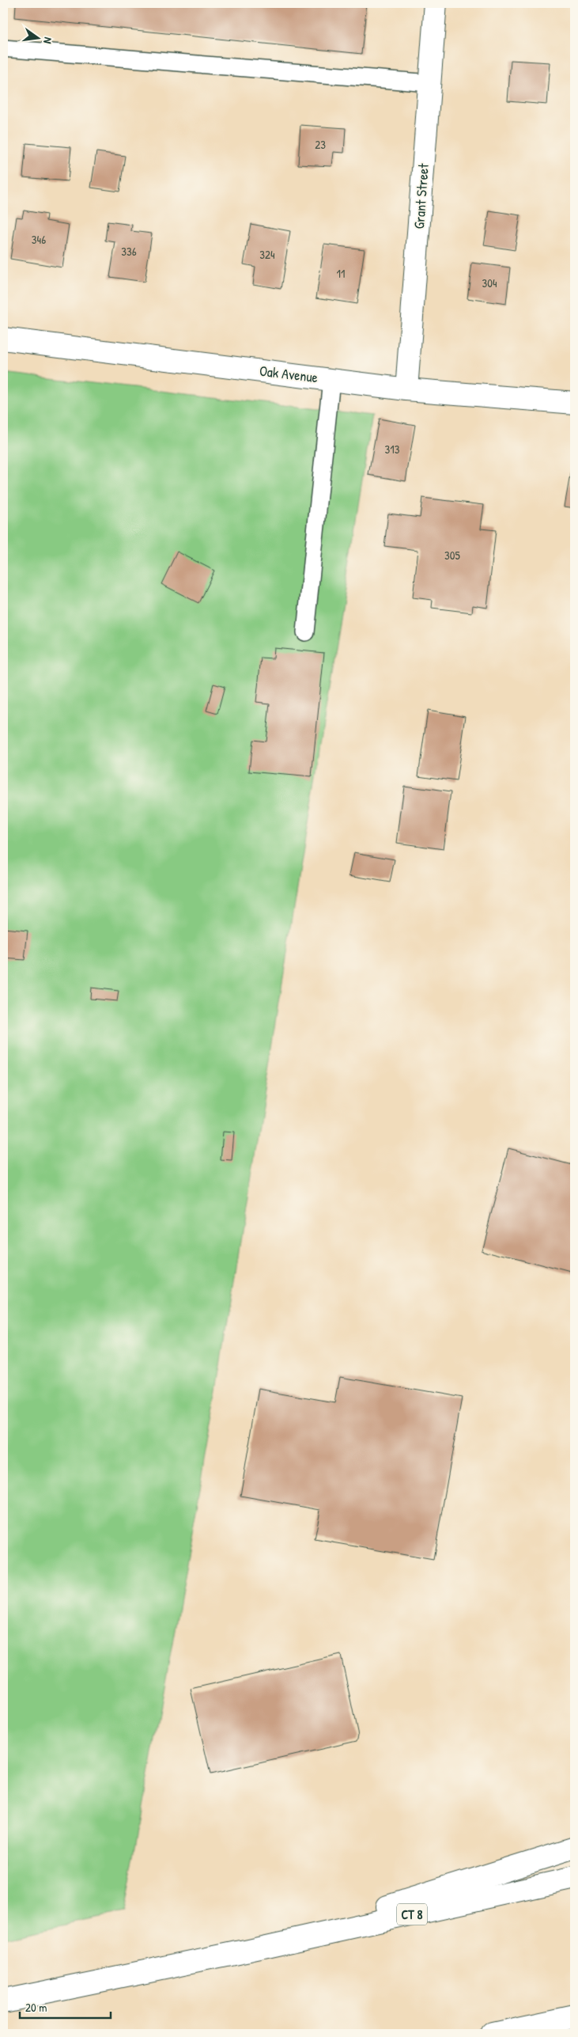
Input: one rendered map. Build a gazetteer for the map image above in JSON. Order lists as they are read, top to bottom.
{
  "streets": {
    "main road": ["Grant Street", "Oak Avenue", "CT 8"]
  },
  "crossings": [
    ["Grant Street", "Oak Avenue"]
  ],
  "house_numbers": [
    "23",
    "346",
    "336",
    "324",
    "11",
    "304",
    "313",
    "305"
  ],
  "scale_bar": "20 m",
  "north": "right"
}
